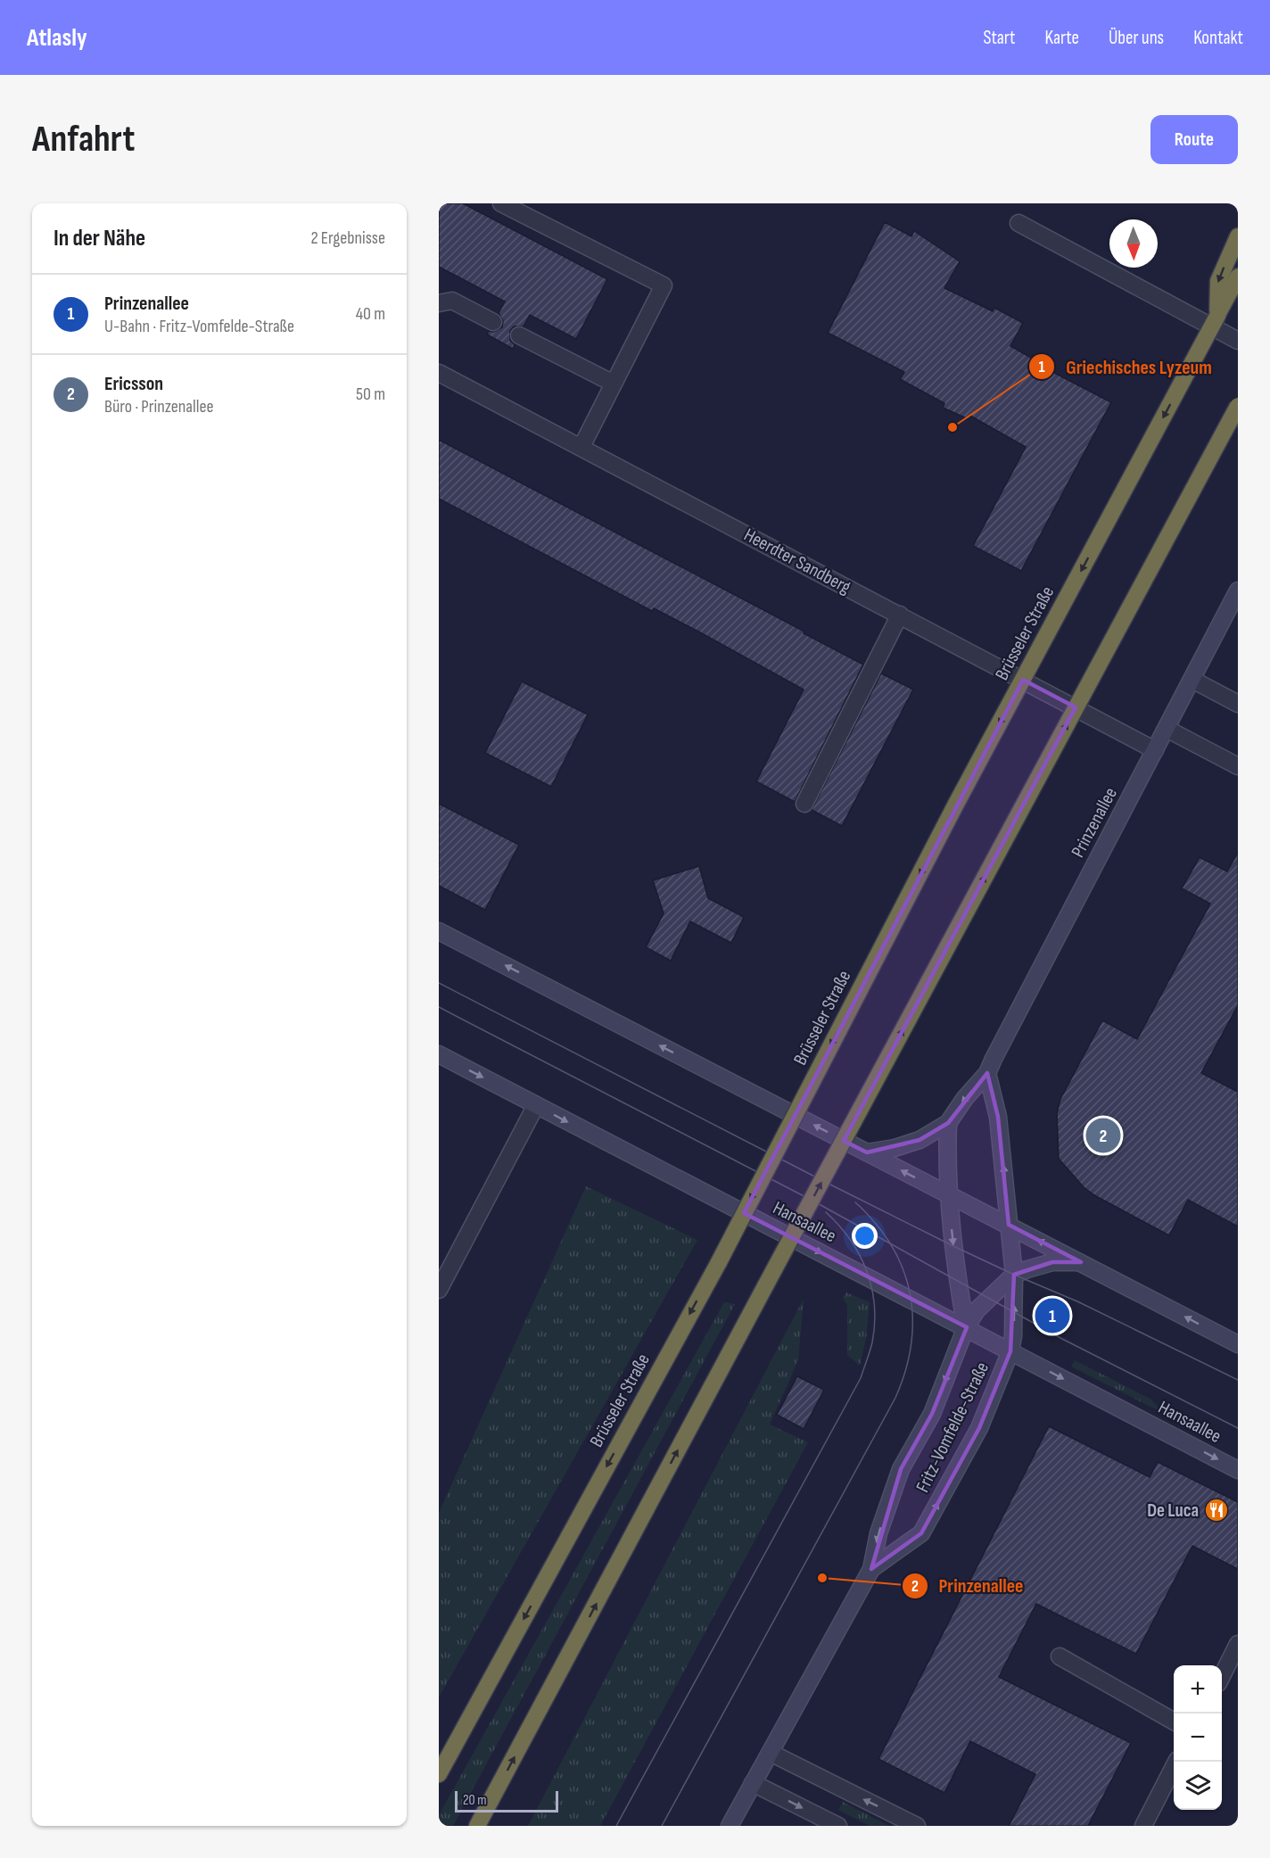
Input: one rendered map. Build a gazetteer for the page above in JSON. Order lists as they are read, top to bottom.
{
  "streets": {
    "highway": ["Brüsseler Straße"],
    "street": [
      "Heerdter Sandberg",
      "Prinzenallee",
      "Hansaallee",
      "Fritz-Vomfelde-Straße"
    ]
  },
  "crossings": [
    ["Heerdter Sandberg", "Prinzenallee"],
    ["Hansaallee", "Fritz-Vomfelde-Straße"]
  ],
  "places": {
    "other": ["Griechisches Lyzeum", "Prinzenallee"],
    "restaurant": ["De Luca"]
  },
  "scale_bar": "20 m",
  "north": "bottom",
  "page": {
    "header": "Atlasly",
    "nav": [
      "Start",
      "Karte",
      "Über uns",
      "Kontakt"
    ],
    "buttons": "Route",
    "title": "Anfahrt",
    "heading": ["In der Nähe", "2 Ergebnisse"],
    "list": [
      {
        "mark": "1",
        "name": "Prinzenallee",
        "note": "U-Bahn · Fritz-Vomfelde-Straße",
        "value": "40 m"
      },
      {
        "mark": "2",
        "name": "Ericsson",
        "note": "Büro · Prinzenallee",
        "value": "50 m"
      }
    ],
    "pins": ["2", "1"],
    "map_buttons": ["+", "−"],
    "scale": "20 m"
  }
}
